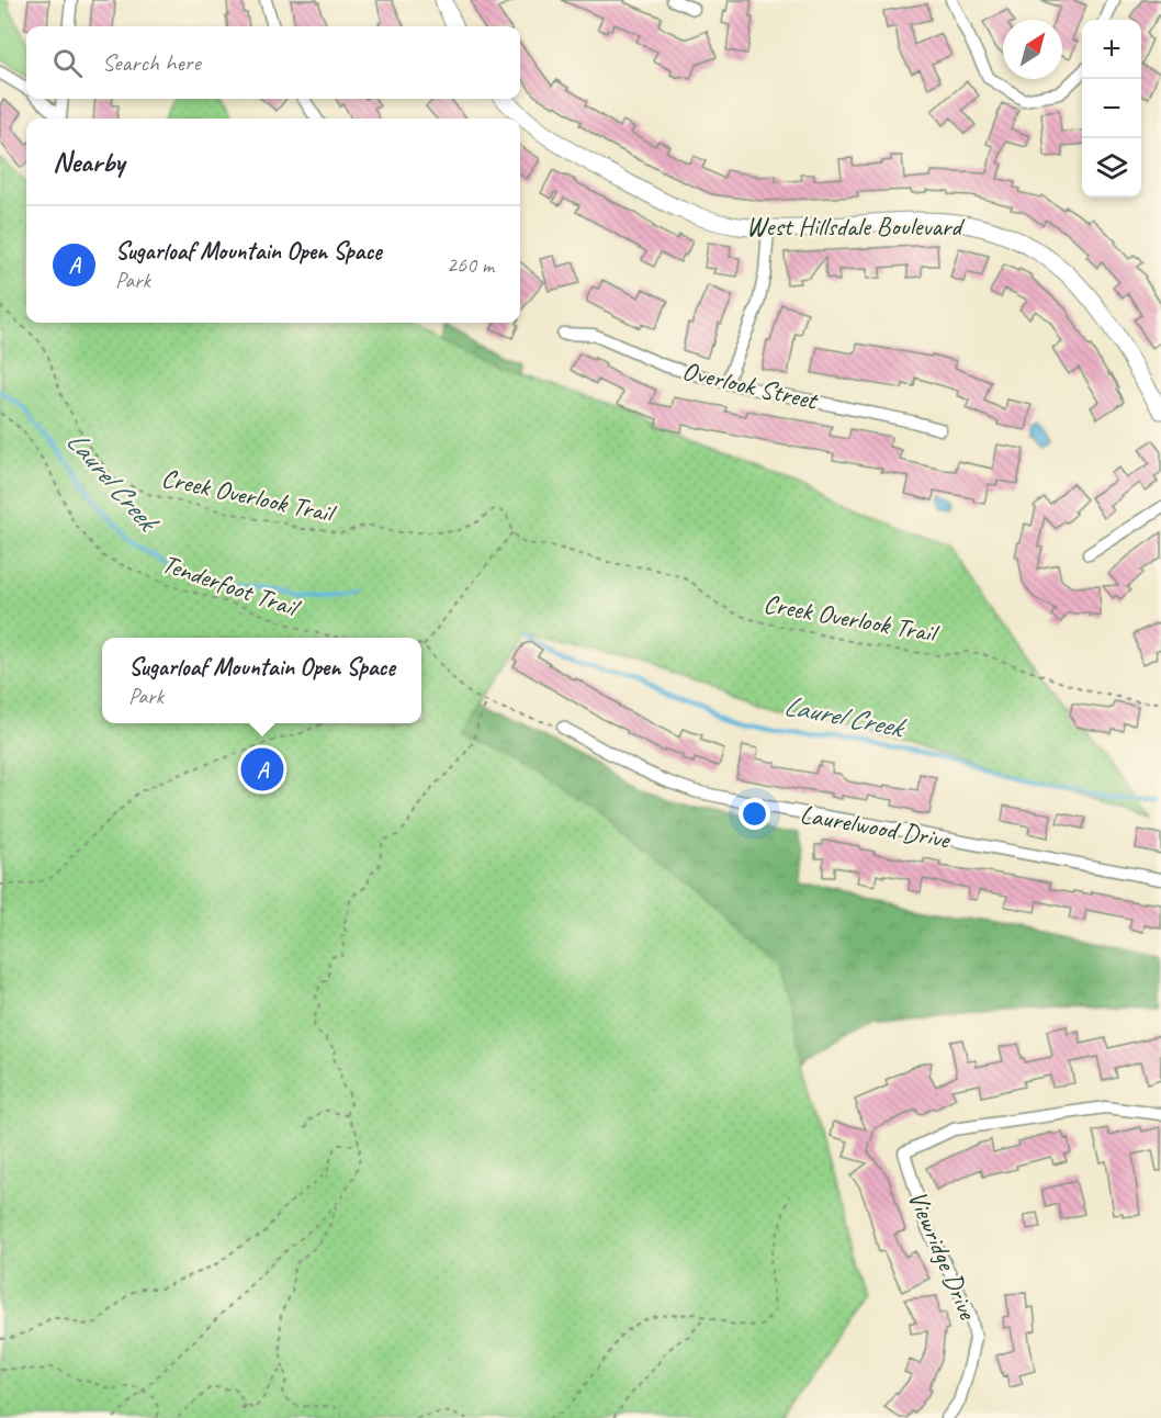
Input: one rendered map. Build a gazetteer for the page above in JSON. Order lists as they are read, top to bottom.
{
  "streets": {
    "main road": ["West Hillsdale Boulevard"],
    "street": ["Overlook Street", "Laurelwood Drive", "Viewridge Drive"],
    "path": ["Creek Overlook Trail", "Tenderfoot Trail"]
  },
  "water": ["Laurel Creek"],
  "north": "top right",
  "page": {
    "map_buttons": ["+", "−"],
    "search": "Search here",
    "heading": "Nearby",
    "list": [
      {
        "mark": "A",
        "name": "Sugarloaf Mountain Open Space",
        "note": "Park",
        "value": "260 m"
      }
    ],
    "popup": ["Sugarloaf Mountain Open Space", "Park"],
    "pins": "A"
  }
}
